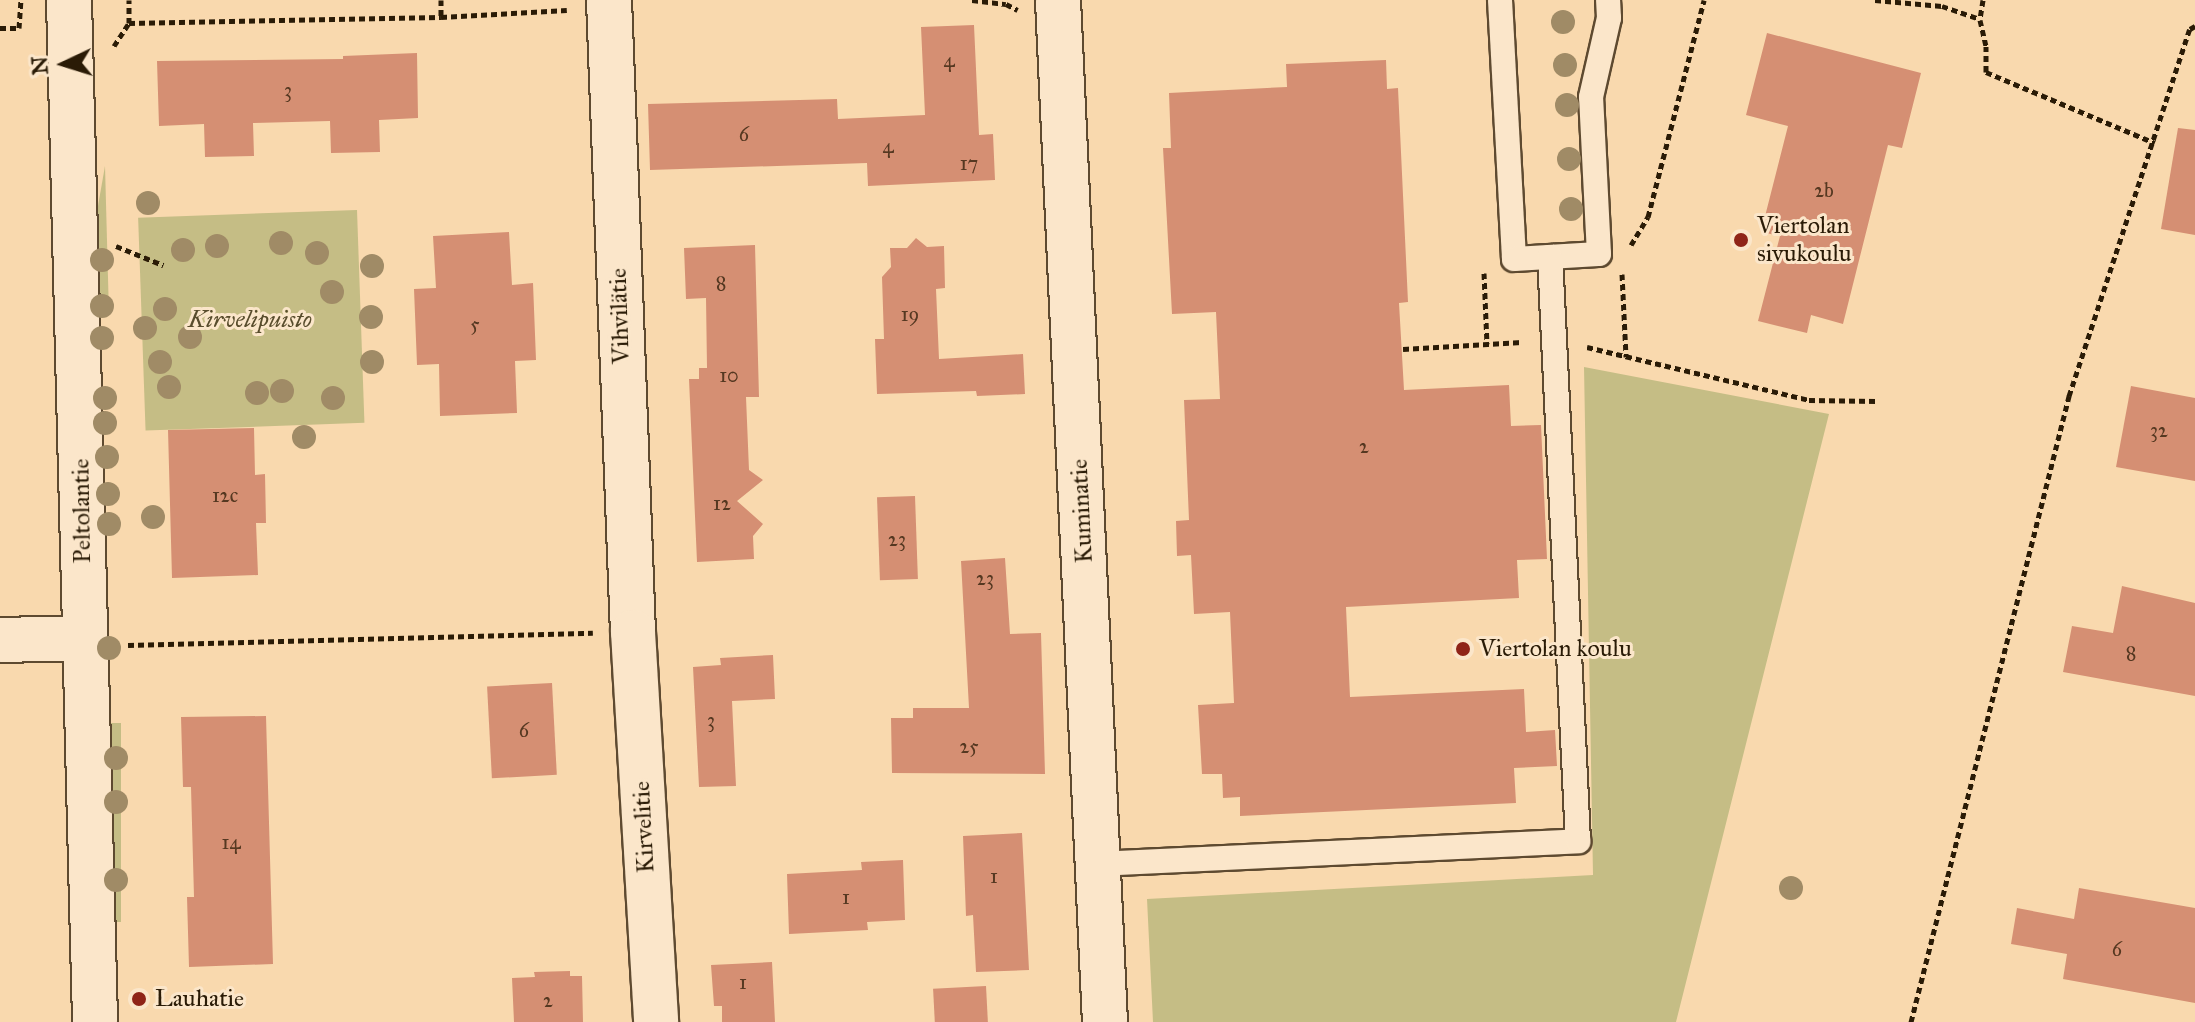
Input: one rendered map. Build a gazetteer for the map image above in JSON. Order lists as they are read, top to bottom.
{
  "streets": {
    "street": [
      "Vihvilätie",
      "Peltolantie",
      "Kuminatie",
      "Kirvelitie"
    ]
  },
  "crossings": [
    ["Vihvilätie", "Kirvelitie"]
  ],
  "parks": ["Kirvelipuisto"],
  "places": ["Viertolan sivukoulu", "Viertolan koulu", "Lauhatie"],
  "house_numbers": [
    "4",
    "3",
    "6",
    "4",
    "17",
    "2b",
    "8",
    "19",
    "5",
    "10",
    "32",
    "2",
    "12c",
    "12",
    "23",
    "23",
    "8",
    "3",
    "6",
    "25",
    "14",
    "1",
    "1",
    "6",
    "1",
    "2"
  ],
  "north": "left"
}
